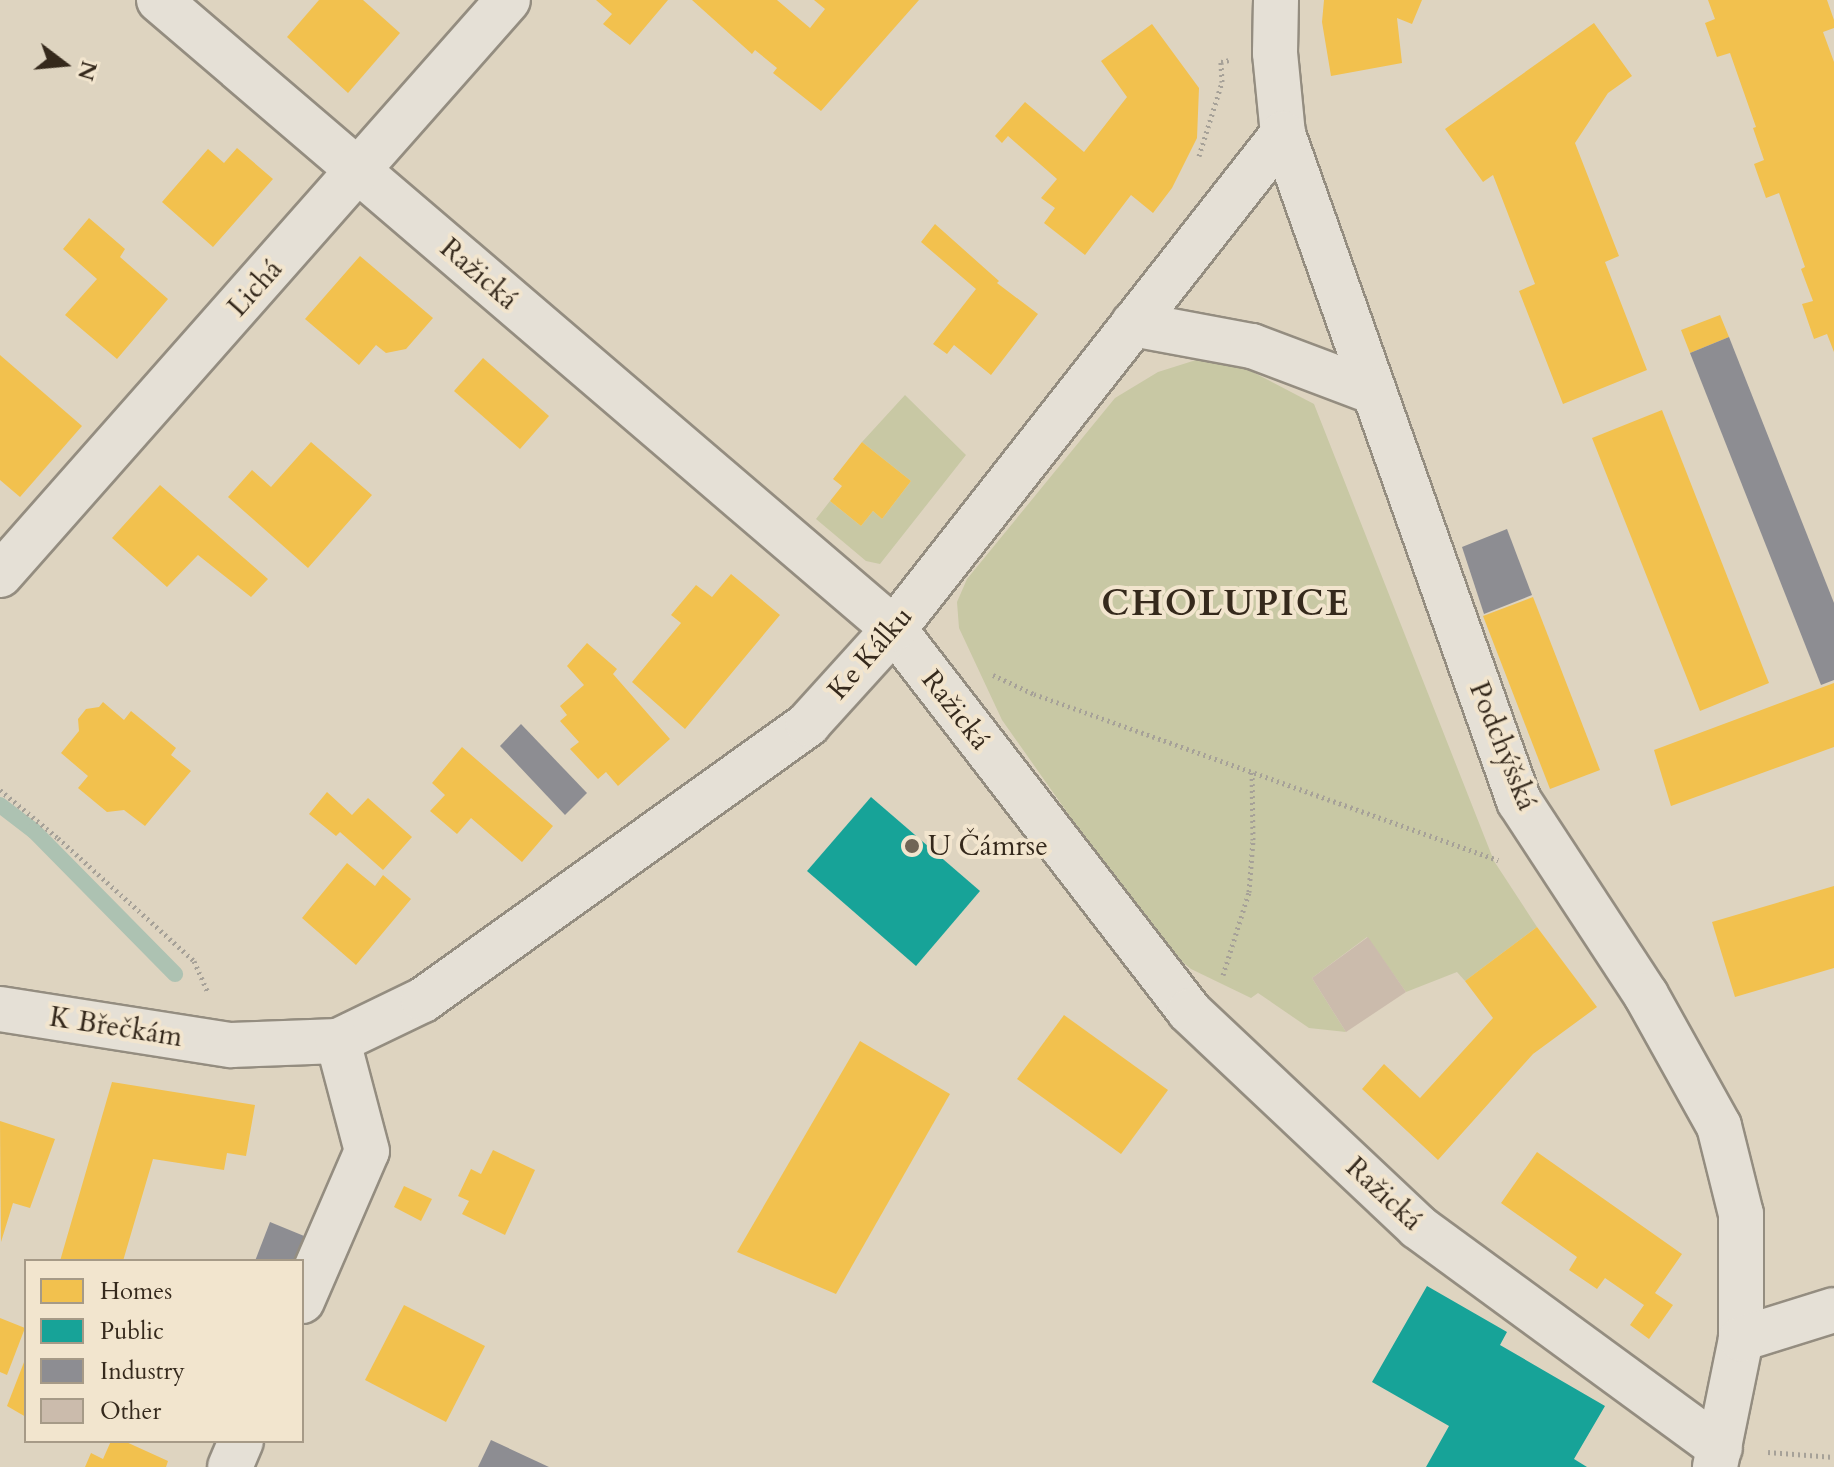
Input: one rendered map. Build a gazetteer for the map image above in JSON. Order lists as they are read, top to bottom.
{
  "streets": {
    "street": [
      "Ražická",
      "Lichá",
      "Ke Kálku",
      "Podchýšská",
      "K Břečkám"
    ]
  },
  "crossings": [
    ["Ražická", "Lichá"],
    ["Ražická", "Ke Kálku"],
    ["Ražická", "Podchýšská"],
    ["Ke Kálku", "Podchýšská"],
    ["Ke Kálku", "K Břečkám"]
  ],
  "districts": ["CHOLUPICE"],
  "places": ["U Čámrse"],
  "legend": [
    "Homes",
    "Public",
    "Industry",
    "Other"
  ],
  "north": "right"
}
